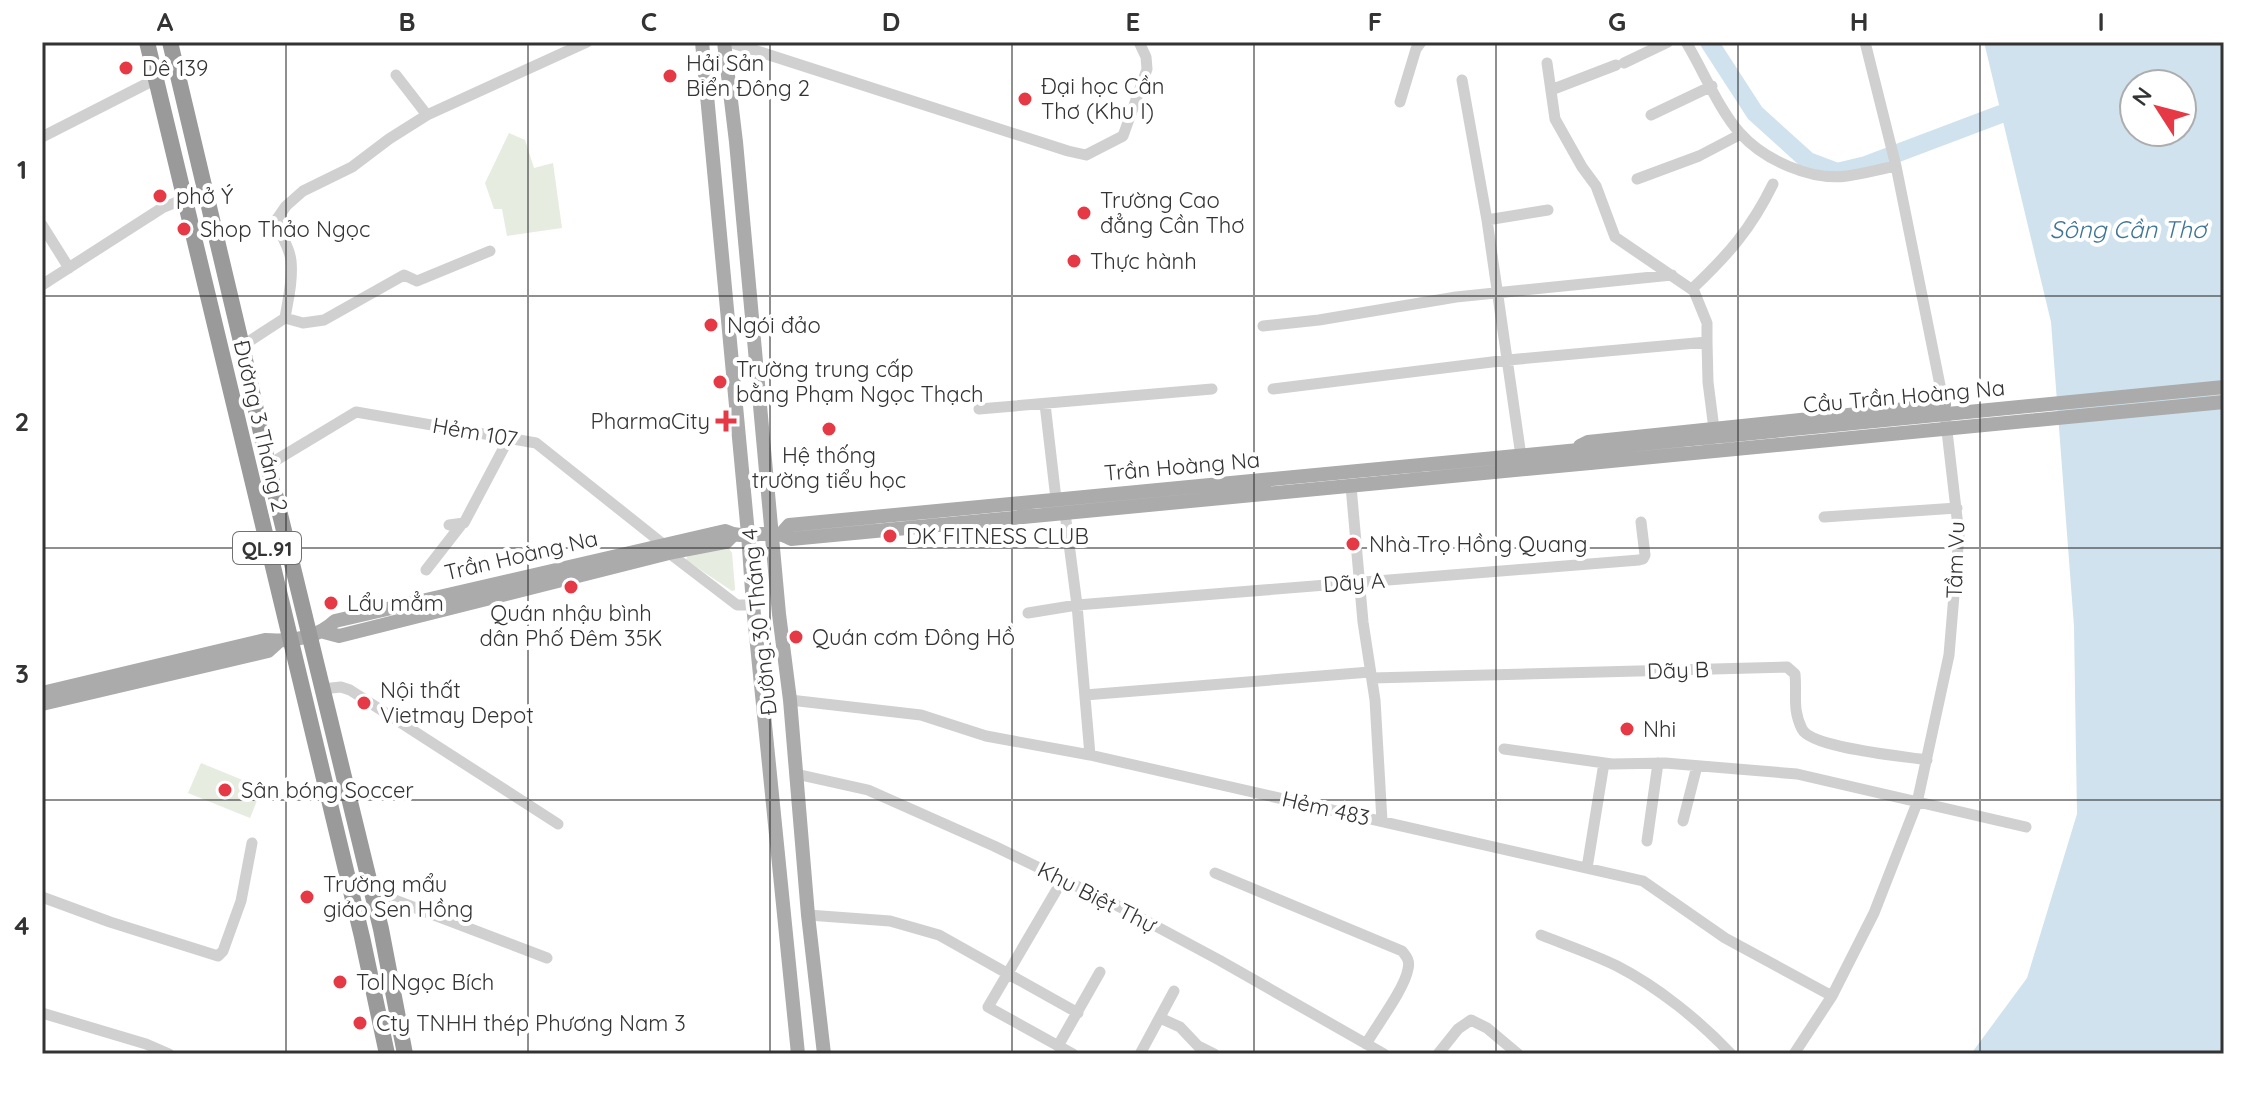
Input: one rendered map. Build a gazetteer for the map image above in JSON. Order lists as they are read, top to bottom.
{
  "streets": {
    "highway": ["Đường 3 Tháng 2", "QL.91"],
    "main road": ["Cầu Trần Hoàng Na", "Trần Hoàng Na", "Đường 30 Tháng 4"],
    "street": [
      "Hẻm 107",
      "Tầm Vu",
      "Dãy A",
      "Dãy B",
      "Hẻm 483",
      "Khu Biệt Thự"
    ]
  },
  "crossings": [
    ["Cầu Trần Hoàng Na", "Trần Hoàng Na"],
    ["Đường 3 Tháng 2", "Hẻm 107"],
    ["Đường 3 Tháng 2", "Trần Hoàng Na"],
    ["Hẻm 107", "Trần Hoàng Na"],
    ["Hẻm 107", "Đường 30 Tháng 4"],
    ["Trần Hoàng Na", "Đường 30 Tháng 4"],
    ["Tầm Vu", "Dãy B"],
    ["Tầm Vu", "Hẻm 483"],
    ["Đường 30 Tháng 4", "Hẻm 483"],
    ["Đường 30 Tháng 4", "Khu Biệt Thự"]
  ],
  "water": ["Sông Cần Thơ"],
  "places": {
    "other": [
      "Dê 139",
      "Hải Sản Biển Đông 2",
      "Đại học Cần Thơ (Khu I)",
      "phở Ý",
      "Trường Cao đẳng Cần Thơ",
      "Shop Thảo Ngọc",
      "Thực hành",
      "Ngói đảo",
      "Trường trung cấp bằng Phạm Ngọc Thạch",
      "Hệ thống trường tiểu học",
      "DK FITNESS CLUB",
      "Nhà Trọ Hồng Quang",
      "Quán nhậu bình dân Phố Đêm 35K",
      "Lẩu mẳm",
      "Quán cơm Đông Hồ",
      "Nội thất Vietmay Depot",
      "Nhi",
      "Sân bóng Soccer",
      "Trường mẩu giáo Sen Hồng",
      "Tol Ngọc Bích",
      "Cty TNHH thép Phương Nam 3"
    ],
    "health": ["PharmaCity"]
  },
  "north": "top left",
  "grid": {
    "columns": [
      "A",
      "B",
      "C",
      "D",
      "E",
      "F",
      "G",
      "H",
      "I"
    ],
    "rows": [
      "1",
      "2",
      "3",
      "4"
    ]
  }
}
